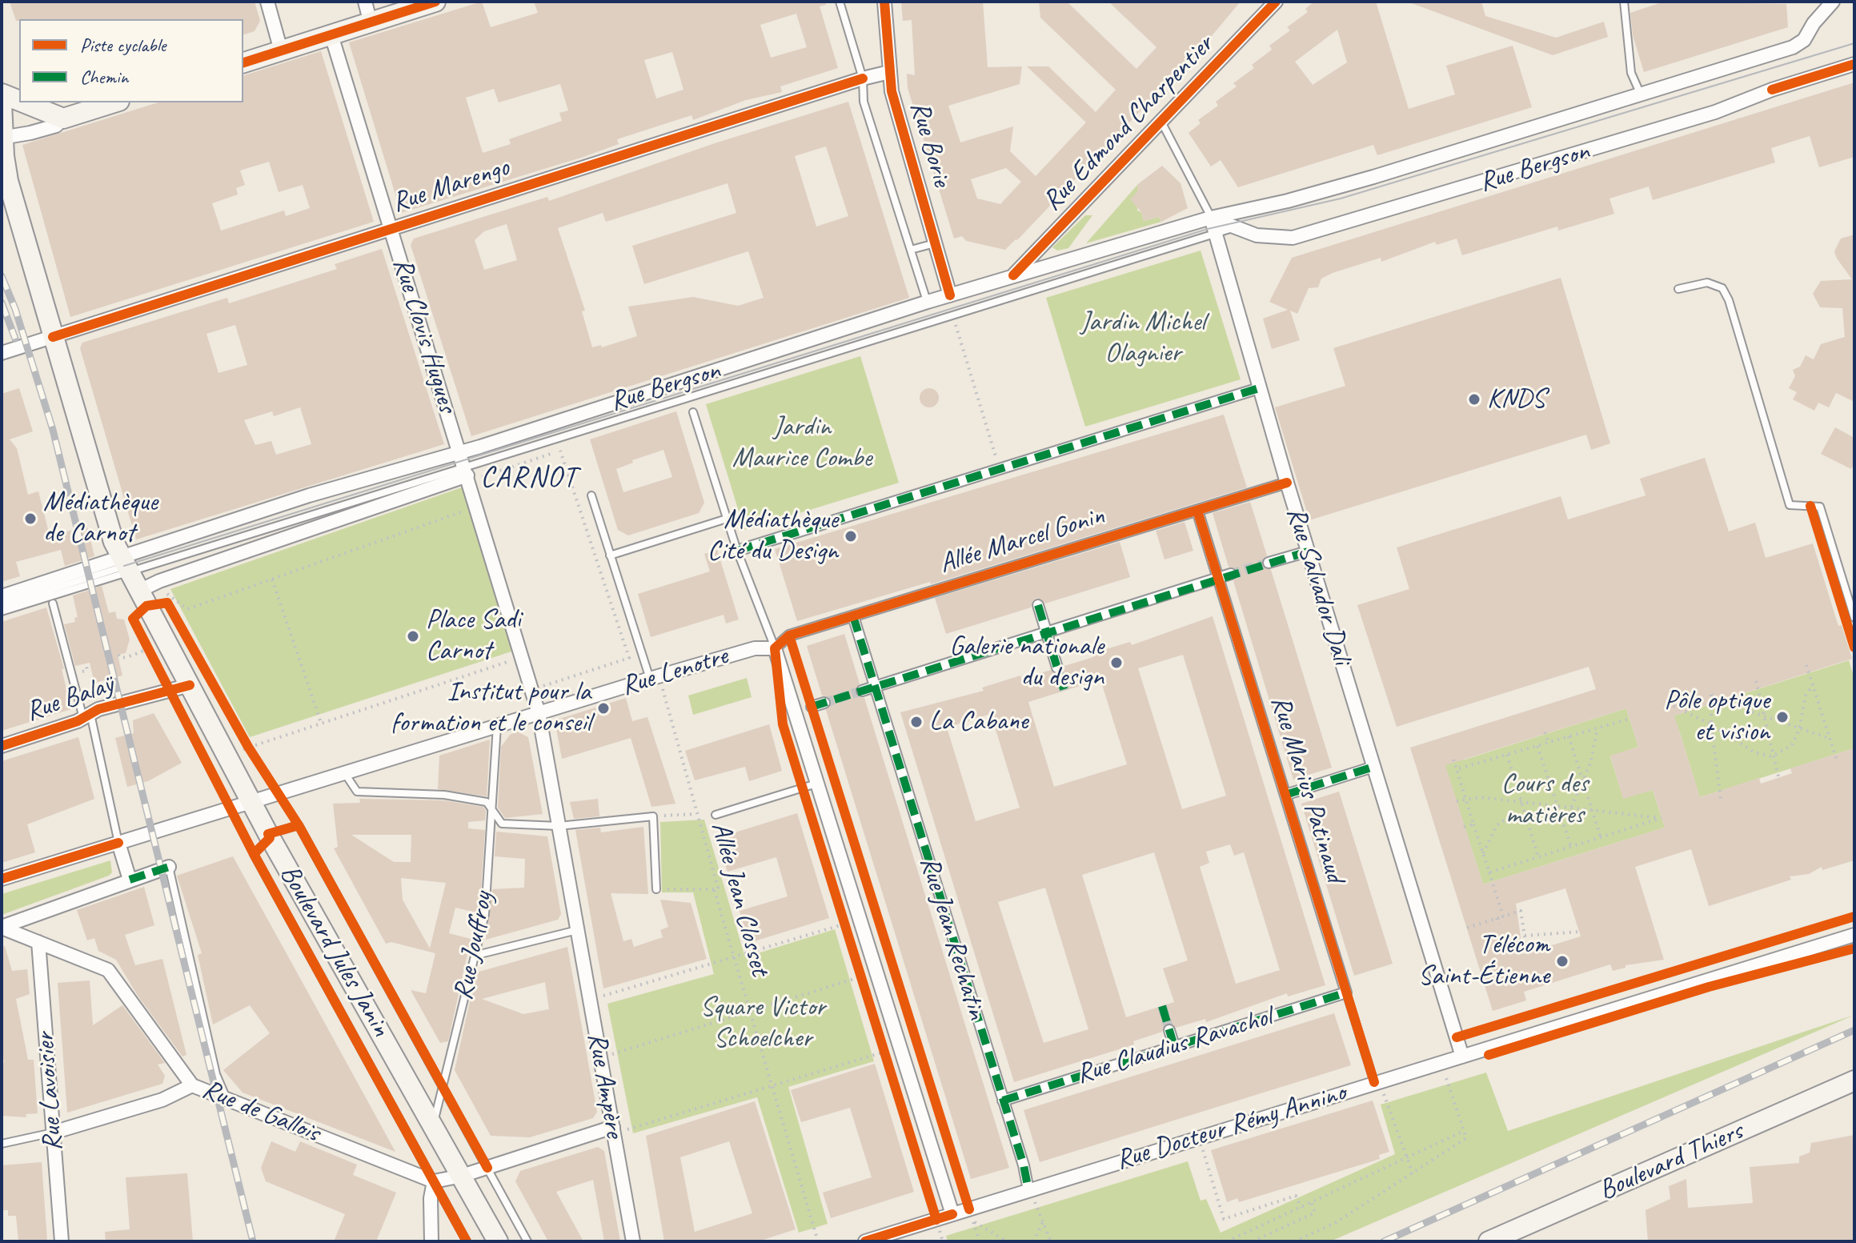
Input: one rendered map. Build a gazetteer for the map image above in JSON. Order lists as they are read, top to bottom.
{
  "streets": {
    "main road": ["Boulevard Jules Janin", "Boulevard Thiers"],
    "street": [
      "Rue Edmond Charpentier",
      "Rue Borie",
      "Rue Bergson",
      "Rue Marengo",
      "Rue Clovis Hugues",
      "Allée Marcel Gonin",
      "Rue Salvador Dali",
      "Rue Lenotre",
      "Rue Balaÿ",
      "Rue Marius Patinaud",
      "Rue Jean Rechatin",
      "Rue Claudius Ravachol",
      "Rue Ampère",
      "Rue Lavoisier",
      "Rue de Gallois",
      "Rue Docteur Rémy Annino"
    ],
    "lane": ["Rue Jouffroy"],
    "path": ["Allée Jean Closset"]
  },
  "crossings": [
    ["Rue Edmond Charpentier", "Rue Bergson"],
    ["Rue Edmond Charpentier", "Rue Salvador Dali"],
    ["Rue Borie", "Rue Bergson"],
    ["Rue Borie", "Rue Marengo"],
    ["Rue Bergson", "Rue Clovis Hugues"],
    ["Rue Bergson", "Rue Salvador Dali"],
    ["Rue Bergson", "Boulevard Jules Janin"],
    ["Rue Marengo", "Rue Clovis Hugues"],
    ["Rue Marengo", "Boulevard Jules Janin"],
    ["Allée Marcel Gonin", "Rue Salvador Dali"],
    ["Allée Marcel Gonin", "Rue Lenotre"],
    ["Allée Marcel Gonin", "Rue Marius Patinaud"],
    ["Allée Marcel Gonin", "Rue Jean Rechatin"],
    ["Rue Salvador Dali", "Rue Docteur Rémy Annino"],
    ["Rue Lenotre", "Allée Jean Closset"],
    ["Rue Lenotre", "Rue Ampère"],
    ["Rue Balaÿ", "Boulevard Jules Janin"],
    ["Rue Marius Patinaud", "Rue Claudius Ravachol"],
    ["Rue Marius Patinaud", "Rue Docteur Rémy Annino"],
    ["Rue Jean Rechatin", "Rue Claudius Ravachol"],
    ["Rue Jean Rechatin", "Rue Docteur Rémy Annino"],
    ["Rue Jouffroy", "Boulevard Jules Janin"],
    ["Rue Lavoisier", "Rue de Gallois"]
  ],
  "districts": ["CARNOT"],
  "parks": [
    "Jardin Michel Olagnier",
    "Jardin Maurice Combe",
    "Cours des matières",
    "Square Victor Schoelcher"
  ],
  "places": [
    "KNDS",
    "Médiathèque de Carnot",
    "Médiathèque Cité du Design",
    "Place Sadi Carnot",
    "Galerie nationale du design",
    "Institut pour la formation et le conseil",
    "Pôle optique et vision",
    "La Cabane",
    "Télécom Saint-Étienne"
  ],
  "legend": ["Piste cyclable", "Chemin"]
}
